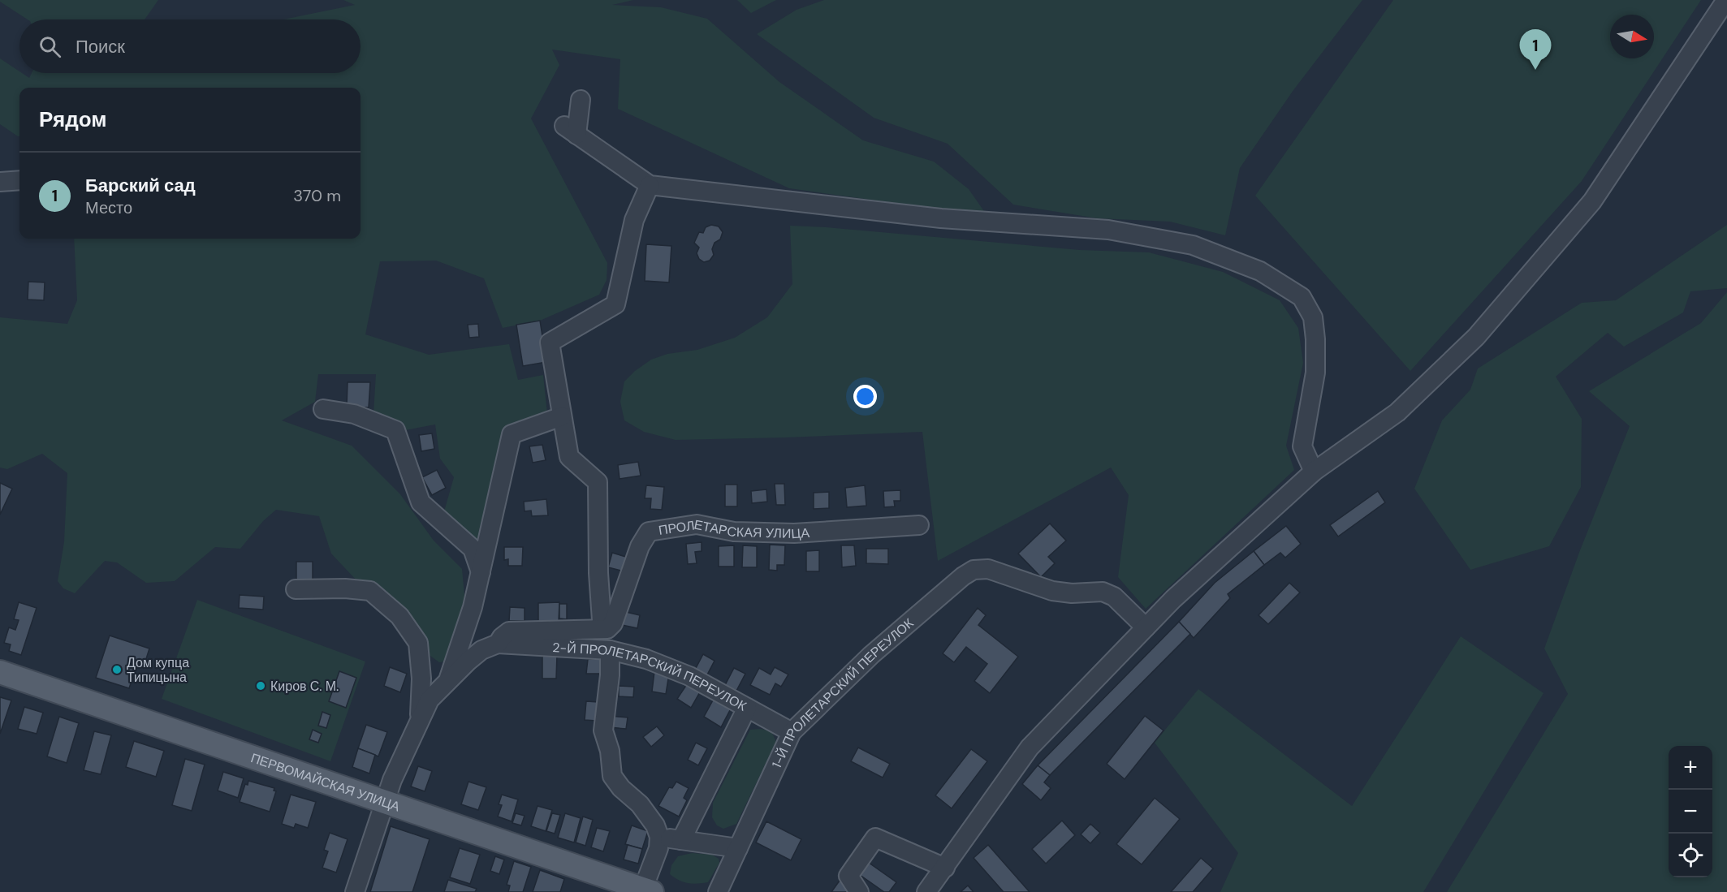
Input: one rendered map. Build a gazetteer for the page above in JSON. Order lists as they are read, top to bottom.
{
  "streets": {
    "main road": ["ПЕРВОМАЙСКАЯ УЛИЦА"],
    "street": ["ПРОЛЕТАРСКАЯ УЛИЦА", "2-Й ПРОЛЕТАРСКИЙ ПЕРЕУЛОК", "1-Й ПРОЛЕТАРСКИЙ ПЕРЕУЛОК"]
  },
  "crossings": [
    ["2-Й ПРОЛЕТАРСКИЙ ПЕРЕУЛОК", "1-Й ПРОЛЕТАРСКИЙ ПЕРЕУЛОК"]
  ],
  "places": ["Дом купца Типицына", "Киров С. М."],
  "north": "right",
  "page": {
    "search": "Поиск",
    "pins": "1",
    "heading": "Рядом",
    "list": [
      {
        "mark": "1",
        "name": "Барский сад",
        "note": "Место",
        "value": "370 m"
      }
    ],
    "map_buttons": ["+", "−"]
  }
}
